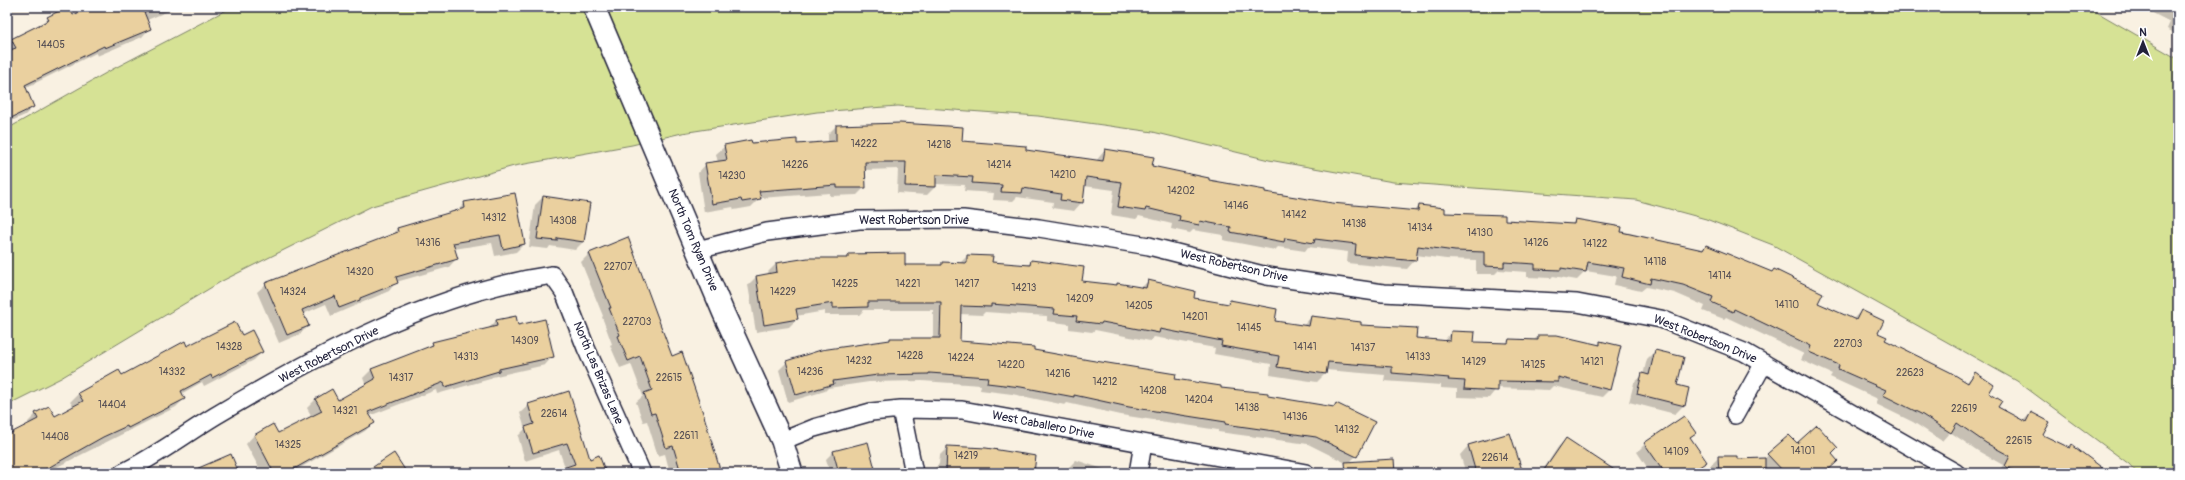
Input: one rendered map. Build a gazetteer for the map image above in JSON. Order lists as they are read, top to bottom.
{
  "streets": {
    "street": [
      "West Robertson Drive",
      "North Tom Ryan Drive",
      "North Las Brizas Lane",
      "West Caballero Drive"
    ]
  },
  "crossings": [
    ["West Robertson Drive", "North Tom Ryan Drive"],
    ["West Robertson Drive", "North Las Brizas Lane"],
    ["North Tom Ryan Drive", "West Caballero Drive"]
  ],
  "house_numbers": [
    "14405",
    "14222",
    "14218",
    "14226",
    "14214",
    "14210",
    "14230",
    "14202",
    "14146",
    "14142",
    "14312",
    "14308",
    "14138",
    "14134",
    "14130",
    "14316",
    "14126",
    "14122",
    "14118",
    "22707",
    "14320",
    "14114",
    "14225",
    "14221",
    "14217",
    "14213",
    "14324",
    "14229",
    "14209",
    "14110",
    "14205",
    "14201",
    "22703",
    "14145",
    "14309",
    "22703",
    "14328",
    "14141",
    "14137",
    "14228",
    "14313",
    "14133",
    "14224",
    "14232",
    "14129",
    "14121",
    "14220",
    "14125",
    "14332",
    "14236",
    "22623",
    "14216",
    "14317",
    "22615",
    "14212",
    "14208",
    "14204",
    "14404",
    "14138",
    "22619",
    "14321",
    "22614",
    "14136",
    "14132",
    "22611",
    "14408",
    "22615",
    "14325",
    "14101",
    "14109",
    "14219",
    "22614"
  ],
  "north": "top"
}
